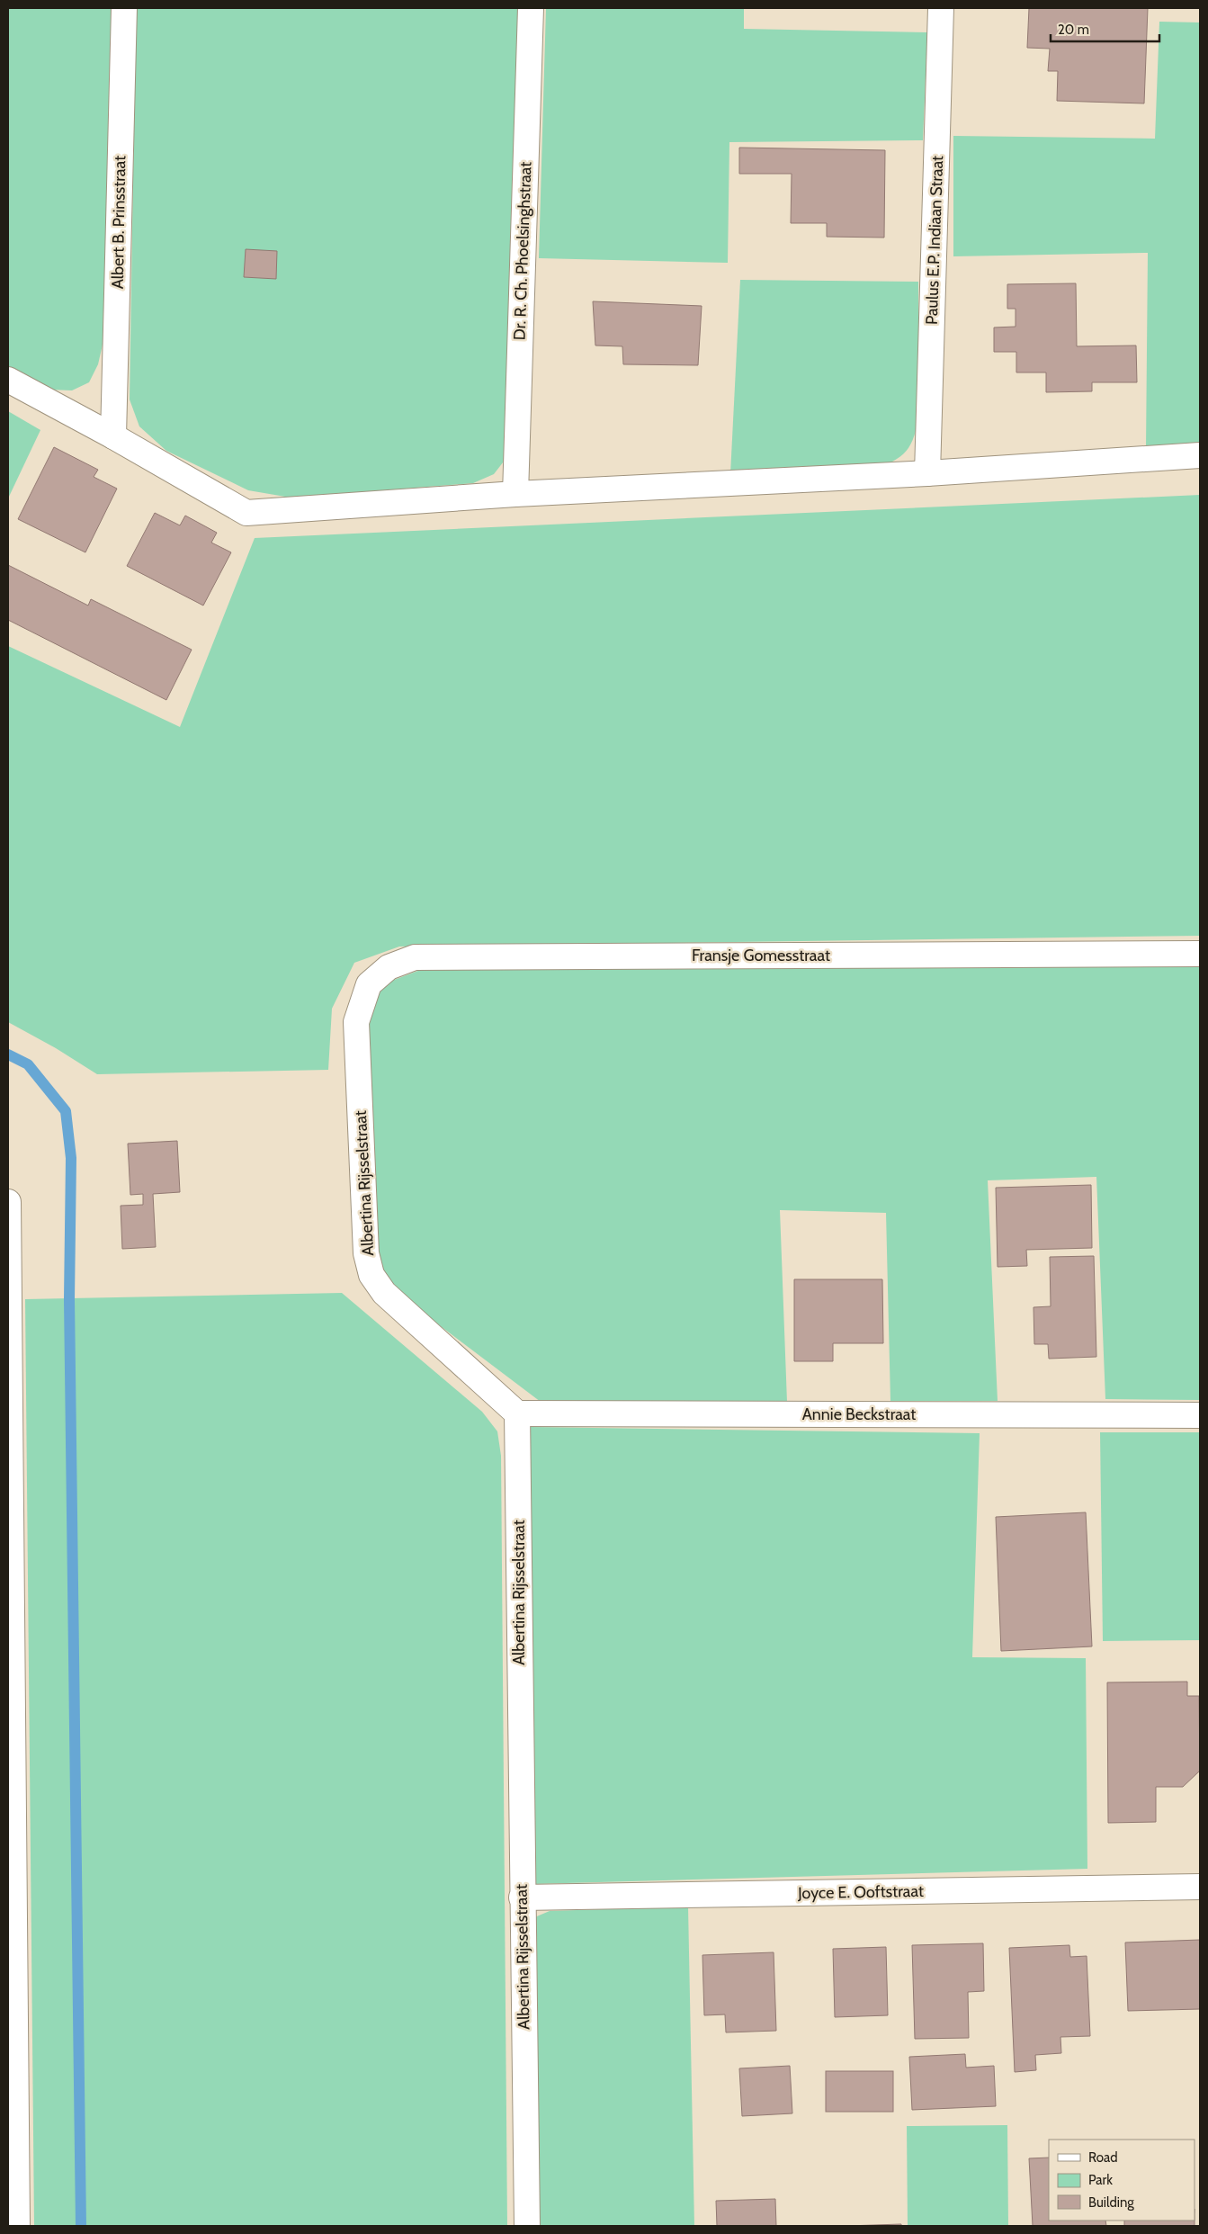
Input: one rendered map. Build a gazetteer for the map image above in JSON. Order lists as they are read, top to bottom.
{
  "streets": {
    "street": [
      "Albert B. Prinsstraat",
      "Paulus E.P. Indiaan Straat",
      "Dr. R. Ch. Phoelsinghstraat",
      "Fransje Gomesstraat",
      "Albertina Rijsselstraat",
      "Annie Beckstraat",
      "Joyce E. Ooftstraat"
    ]
  },
  "crossings": [
    ["Fransje Gomesstraat", "Albertina Rijsselstraat"],
    ["Albertina Rijsselstraat", "Annie Beckstraat"],
    ["Albertina Rijsselstraat", "Joyce E. Ooftstraat"]
  ],
  "legend": ["Road", "Park", "Building"],
  "scale_bar": "20 m"
}
